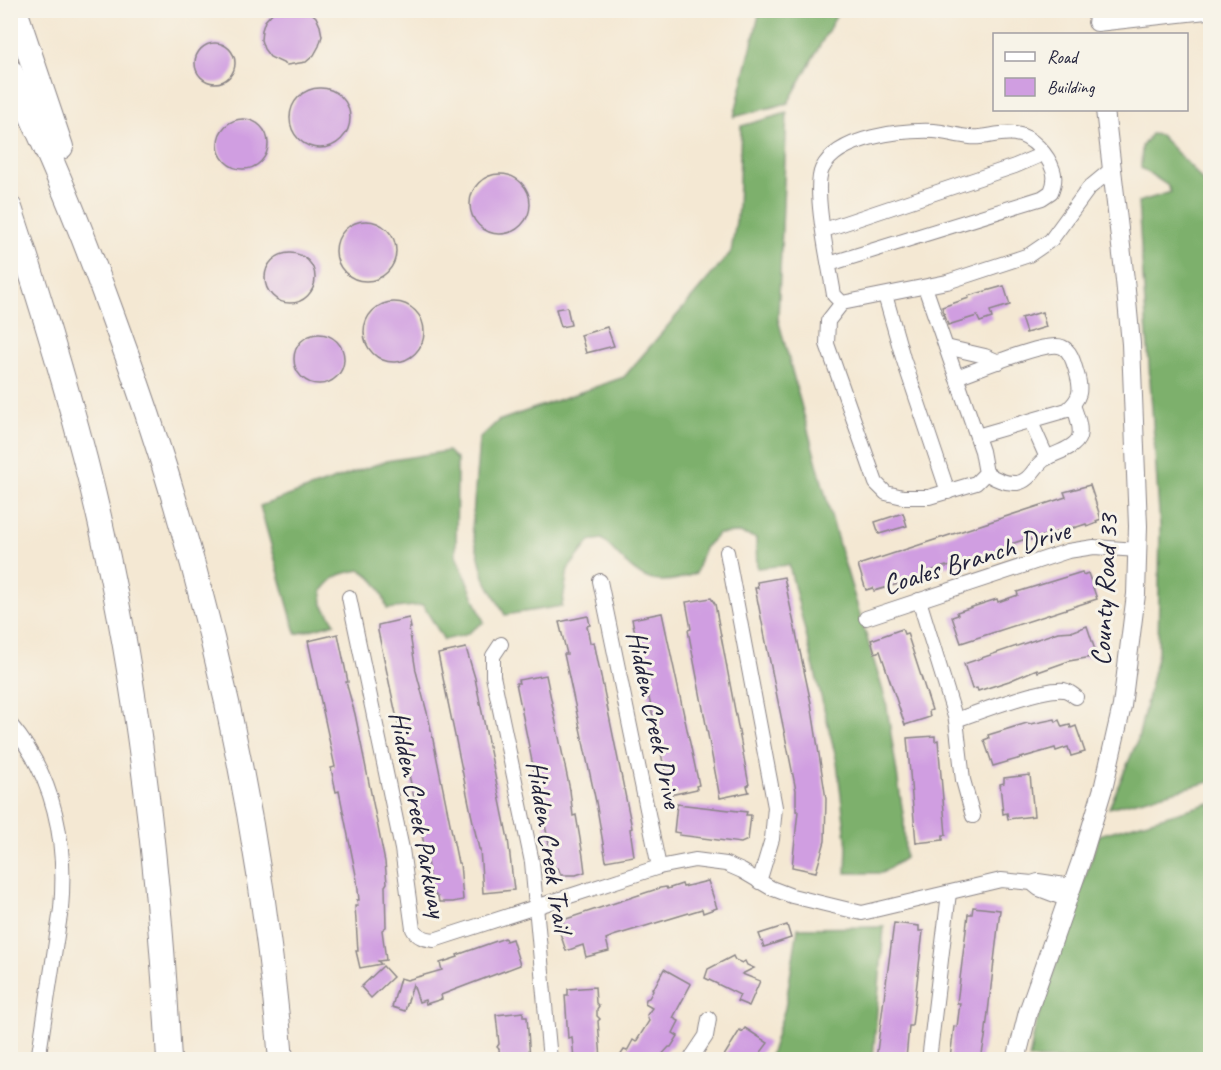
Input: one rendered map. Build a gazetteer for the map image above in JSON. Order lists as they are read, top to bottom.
{
  "streets": {
    "street": [
      "Coales Branch Drive",
      "County Road 33",
      "Hidden Creek Drive",
      "Hidden Creek Parkway",
      "Hidden Creek Trail"
    ]
  },
  "crossings": [
    ["Coales Branch Drive", "County Road 33"],
    ["County Road 33", "Hidden Creek Parkway"],
    ["Hidden Creek Drive", "Hidden Creek Parkway"],
    ["Hidden Creek Parkway", "Hidden Creek Trail"]
  ],
  "legend": ["Road", "Building"]
}
